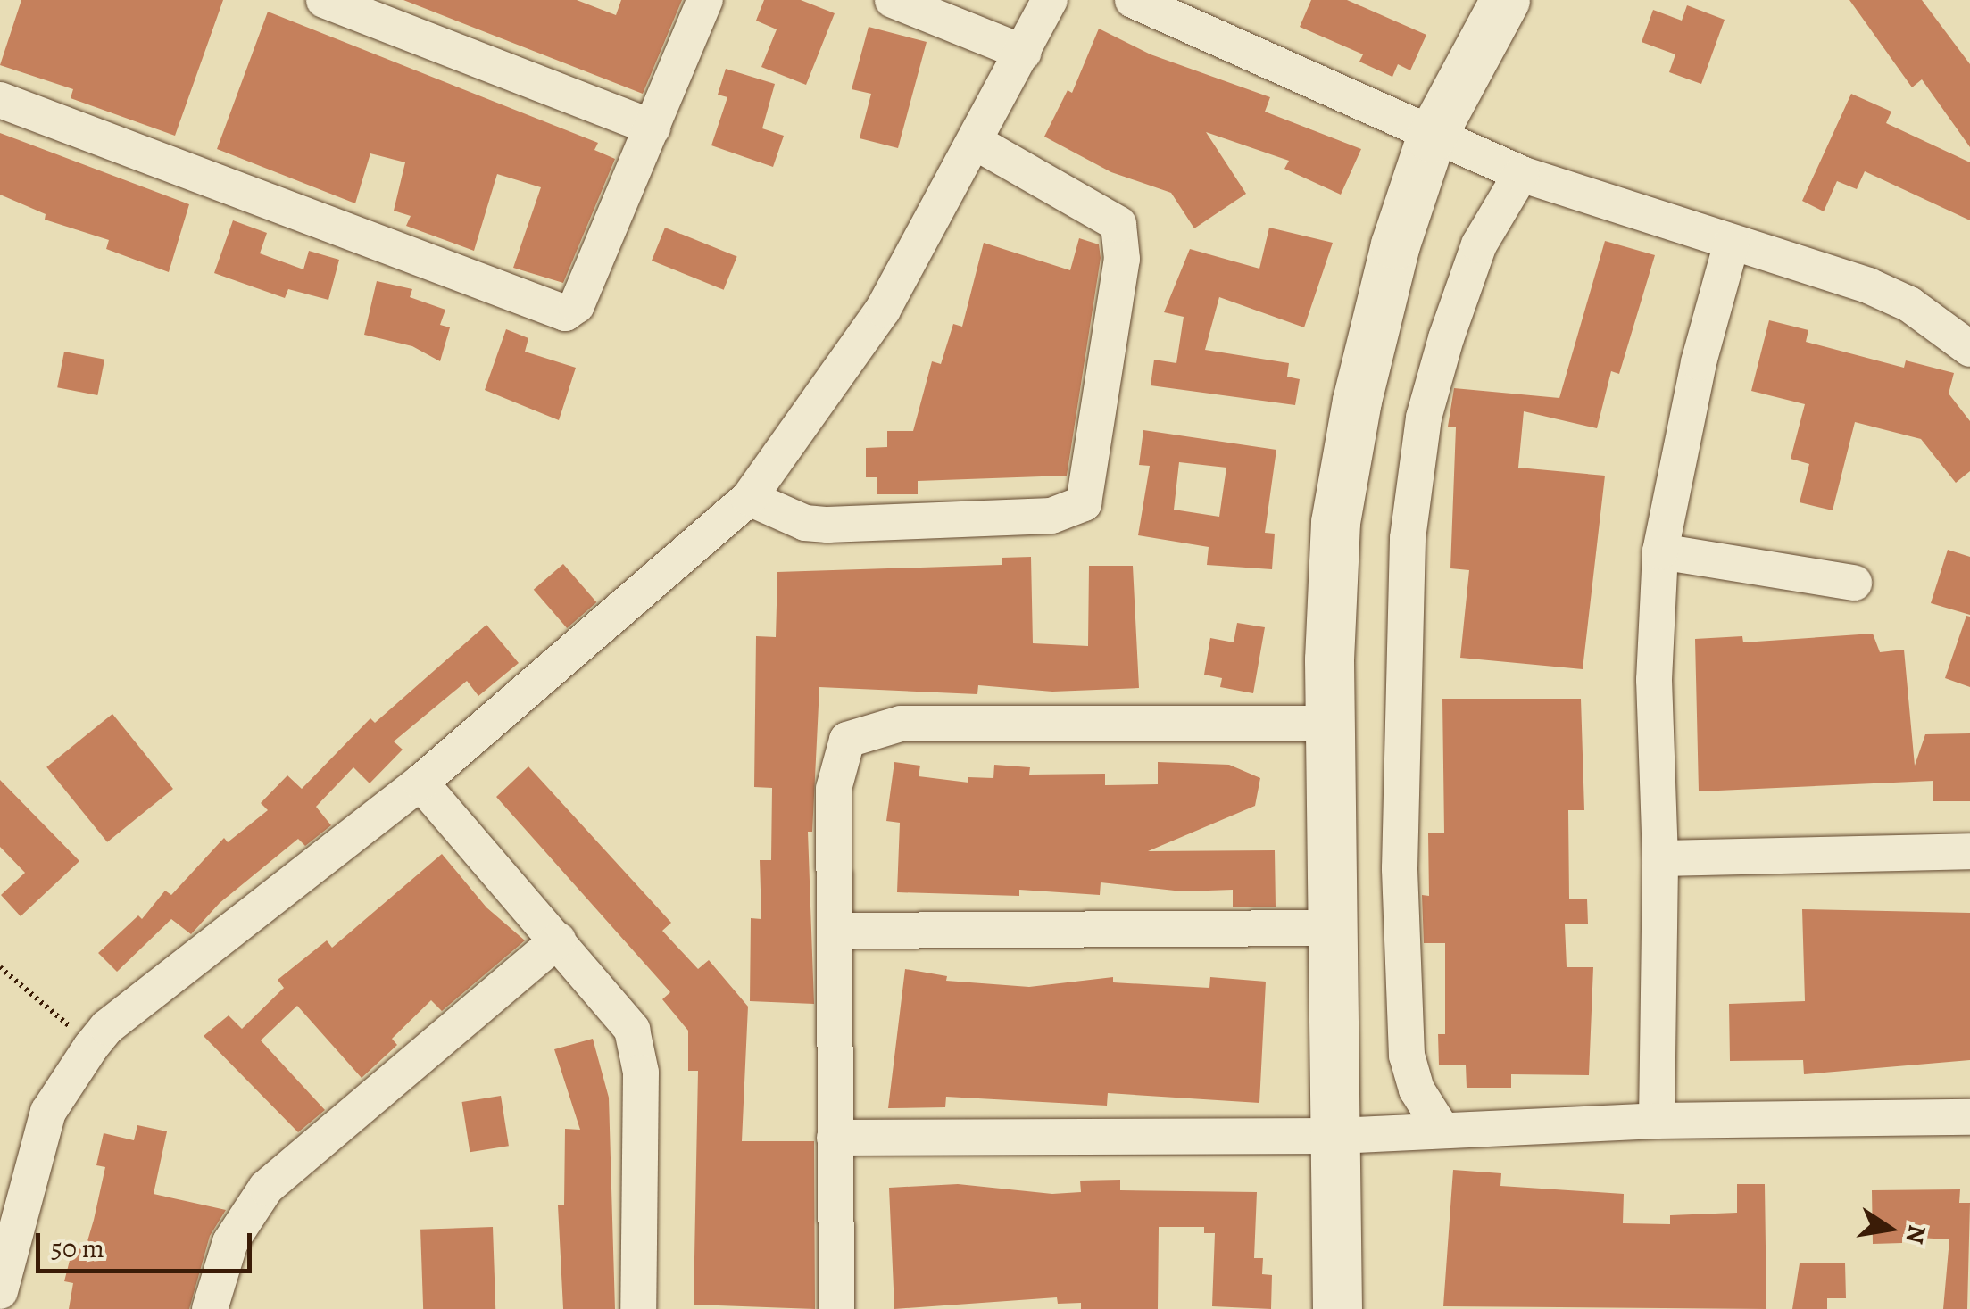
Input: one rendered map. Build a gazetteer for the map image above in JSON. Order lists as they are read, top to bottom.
{
  "scale_bar": "50 m",
  "north": "right"
}
